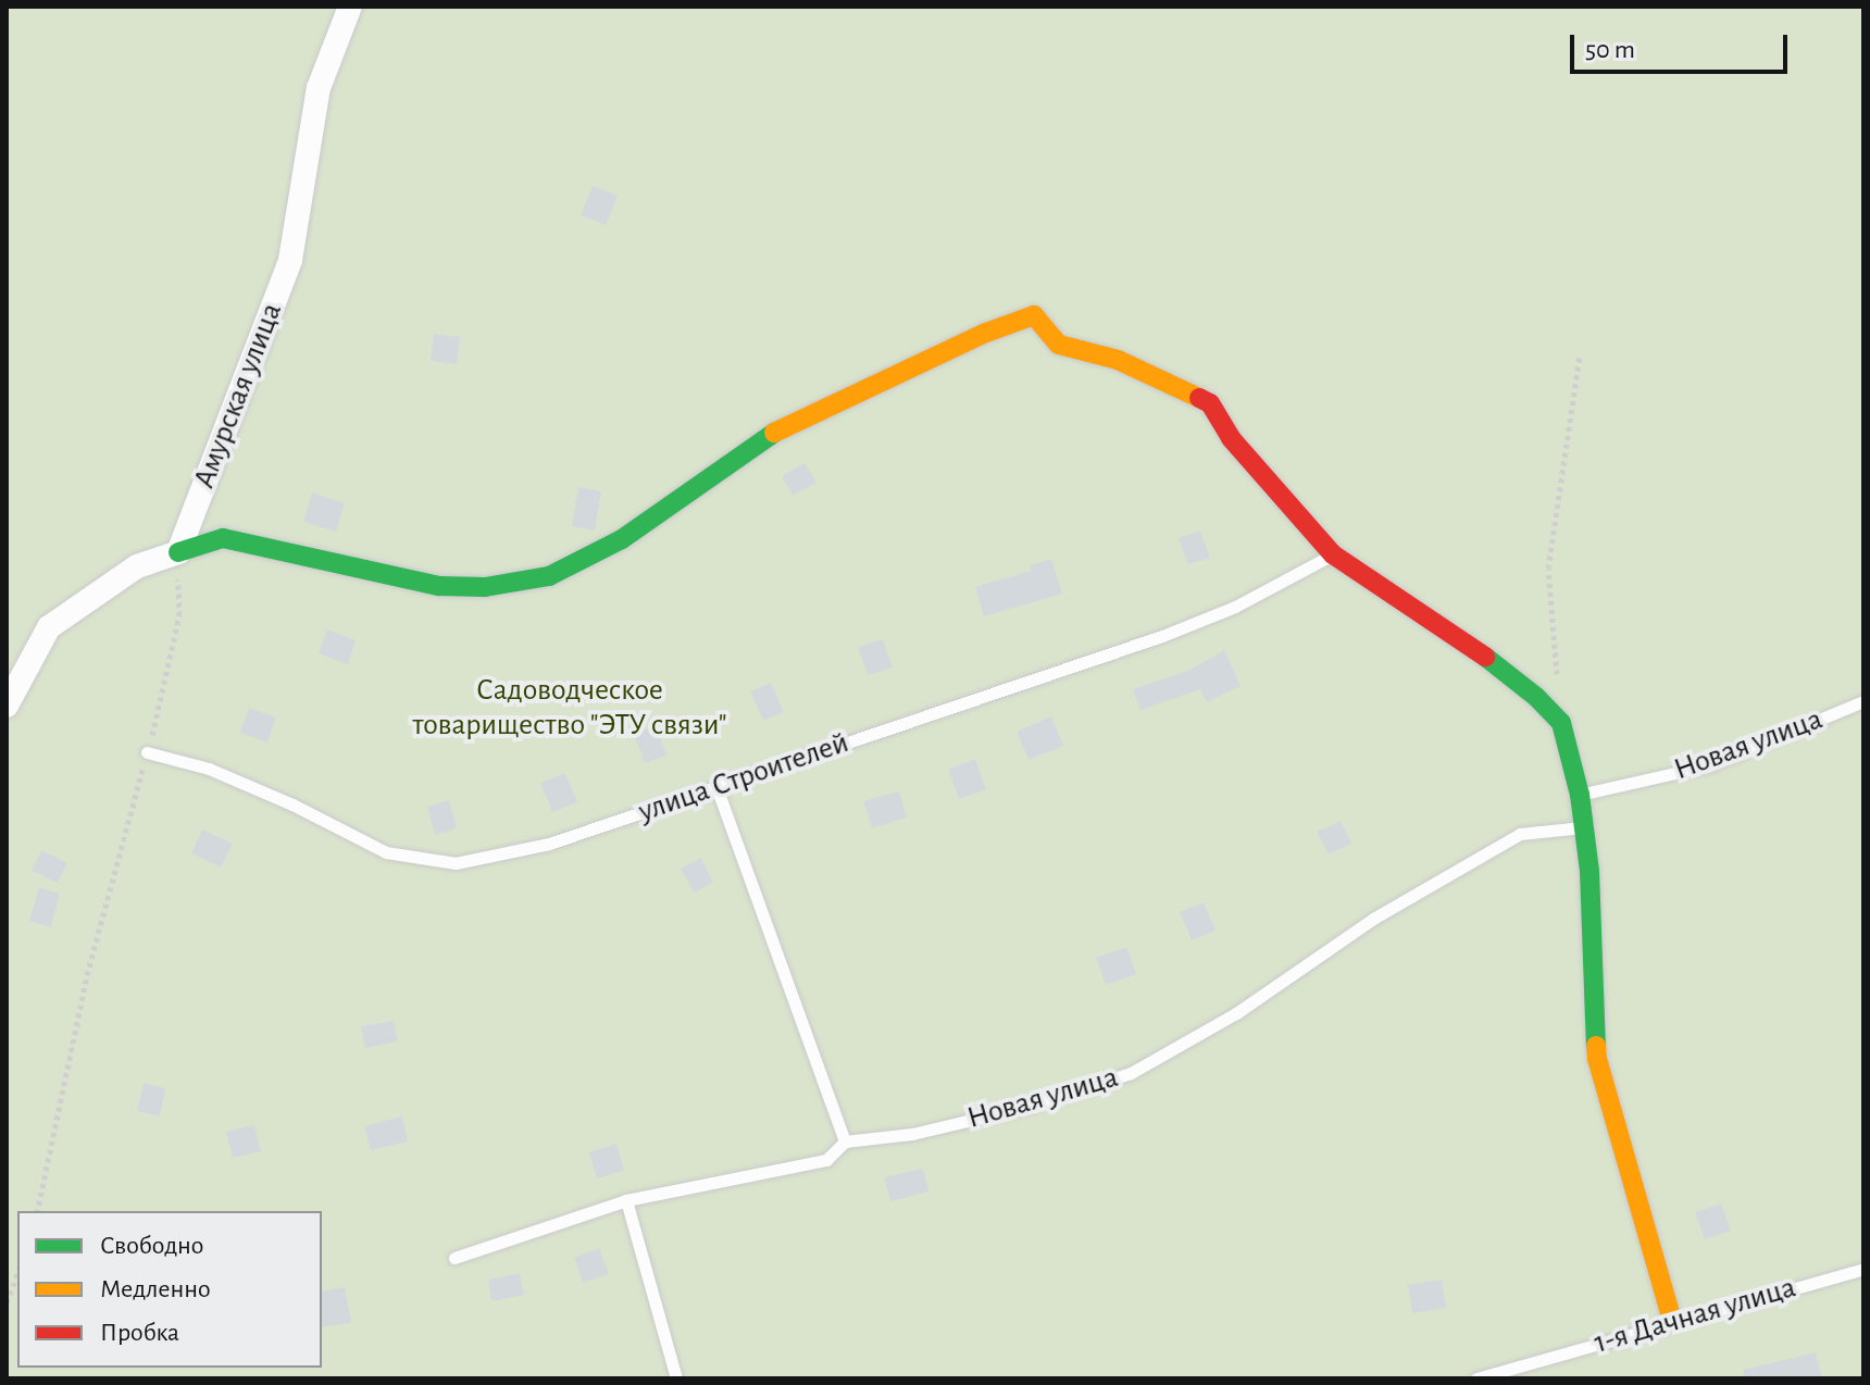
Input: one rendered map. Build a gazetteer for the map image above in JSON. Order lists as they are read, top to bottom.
{
  "streets": {
    "street": ["Амурская улица"],
    "lane": ["Новая улица", "улица Строителей", "1-я Дачная улица"]
  },
  "parks": ["Садоводческое товарищество \"ЭТУ связи\""],
  "legend": ["Свободно", "Медленно", "Пробка"],
  "scale_bar": "50 m"
}
